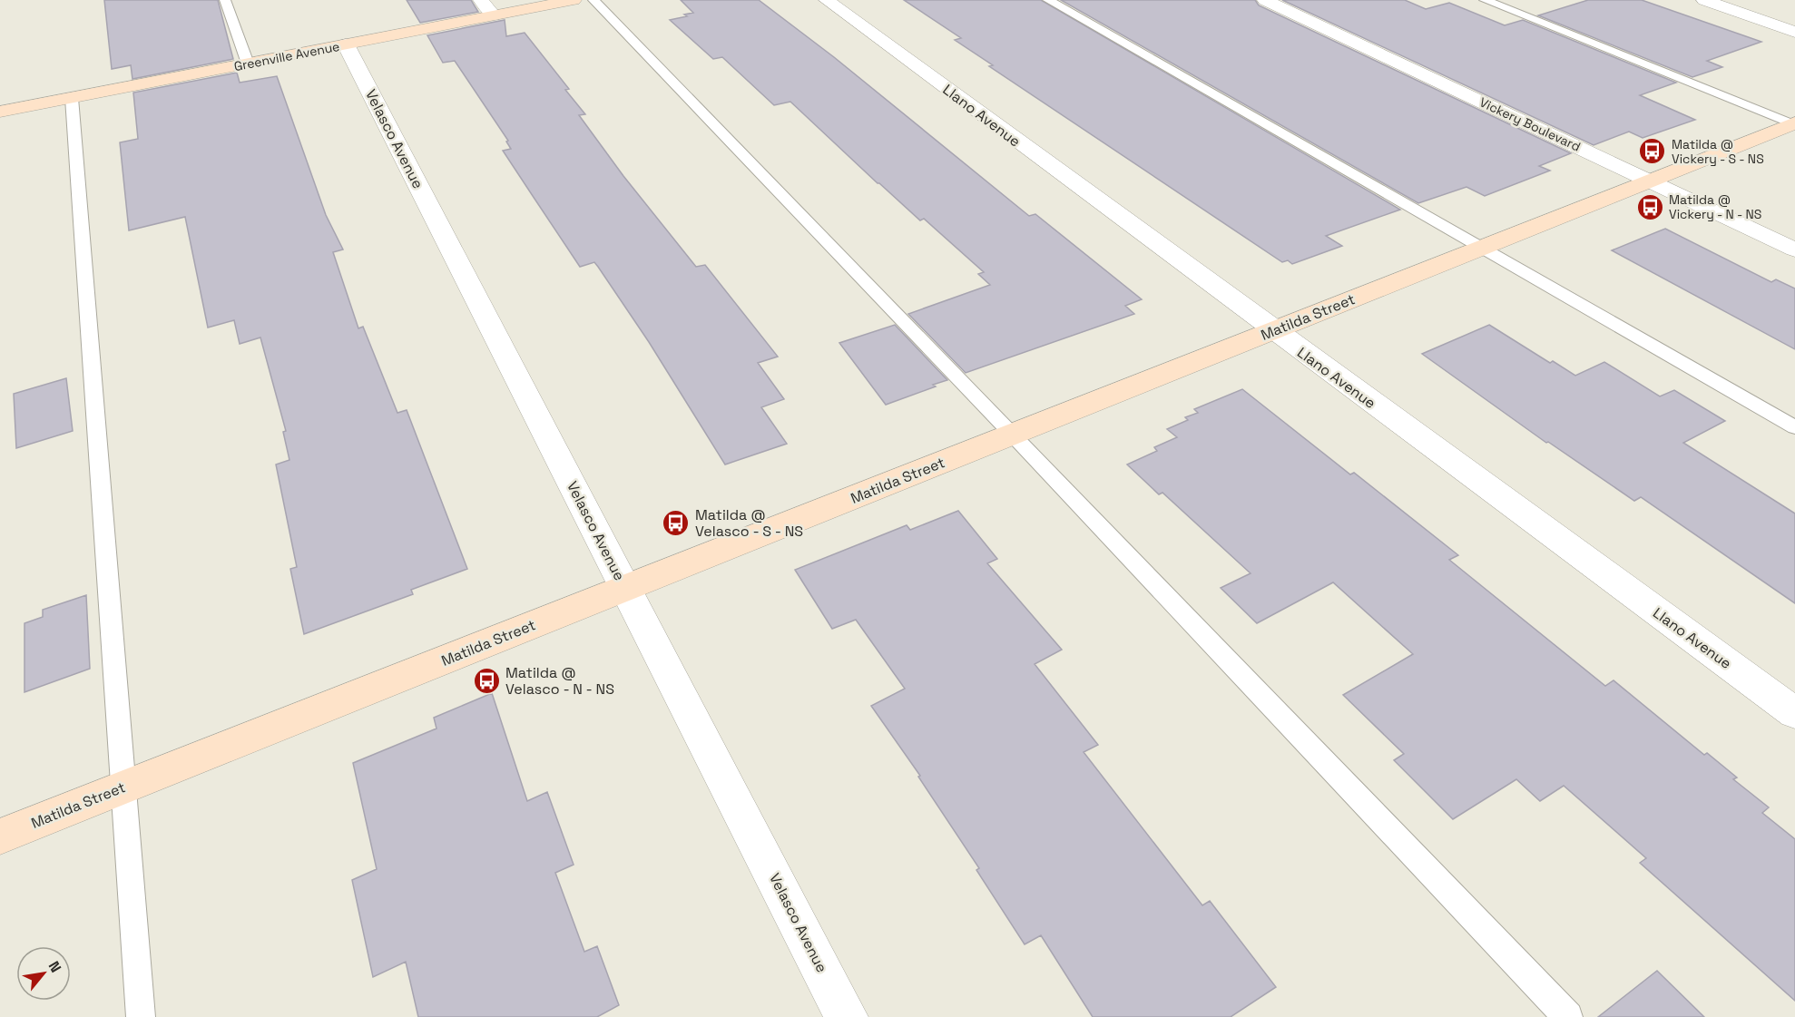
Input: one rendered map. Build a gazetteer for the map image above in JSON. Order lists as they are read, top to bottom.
{
  "streets": {
    "street": [
      "Greenville Avenue",
      "Llano Avenue",
      "Vickery Boulevard",
      "Velasco Avenue",
      "Matilda Street"
    ]
  },
  "crossings": [
    ["Greenville Avenue", "Velasco Avenue"],
    ["Llano Avenue", "Matilda Street"],
    ["Vickery Boulevard", "Matilda Street"],
    ["Velasco Avenue", "Matilda Street"]
  ],
  "places": {
    "bus stop": [
      "Matilda @ Vickery - S - NS",
      "Matilda @ Vickery - N - NS",
      "Matilda @ Velasco - S - NS",
      "Matilda @ Velasco - N - NS"
    ]
  },
  "north": "top right"
}
